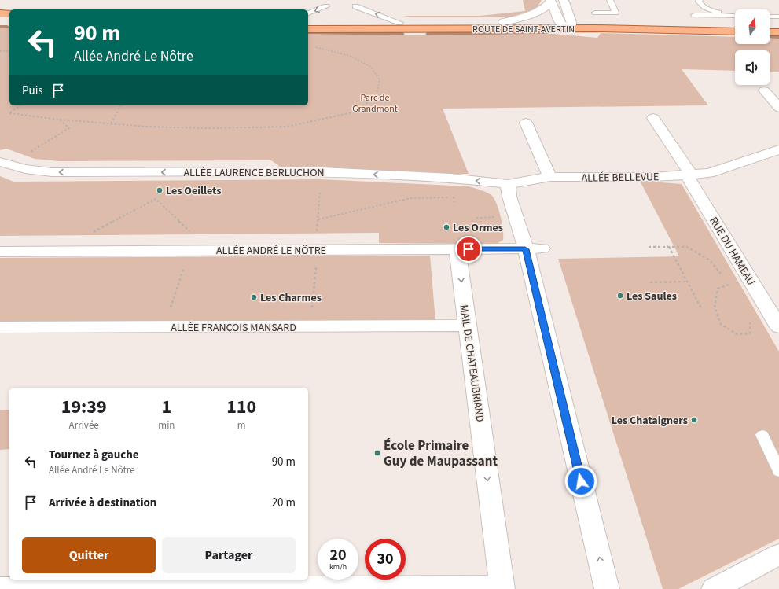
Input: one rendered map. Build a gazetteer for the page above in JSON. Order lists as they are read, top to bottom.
{
  "streets": {
    "main road": ["ROUTE DE SAINT-AVERTIN"],
    "street": [
      "ALLÉE LAURENCE BERLUCHON",
      "ALLÉE BELLEVUE",
      "ALLÉE ANDRÉ LE NÔTRE",
      "RUE DU HAMEAU",
      "ALLÉE FRANÇOIS MANSARD",
      "MAIL DE CHATEAUBRIAND"
    ]
  },
  "crossings": [
    ["ALLÉE LAURENCE BERLUCHON", "ALLÉE BELLEVUE"],
    ["ALLÉE BELLEVUE", "RUE DU HAMEAU"],
    ["ALLÉE ANDRÉ LE NÔTRE", "MAIL DE CHATEAUBRIAND"],
    ["ALLÉE FRANÇOIS MANSARD", "MAIL DE CHATEAUBRIAND"]
  ],
  "one_way": ["ALLÉE LAURENCE BERLUCHON"],
  "parks": ["Parc de Grandmont"],
  "places": [
    "Les Oeillets",
    "Les Ormes",
    "Les Saules",
    "Les Charmes",
    "Les Chataigners",
    "École Primaire Guy de Maupassant"
  ],
  "north": "top",
  "page": {
    "turn": ["90 m", "Allée André Le Nôtre"],
    "then": "Puis",
    "eta": [
      "19:39",
      "Arrivée",
      "1",
      "min",
      "110",
      "m"
    ],
    "list": [
      {
        "name": "Tournez à gauche",
        "note": "Allée André Le Nôtre",
        "value": "90 m"
      },
      {
        "name": "Arrivée à destination",
        "value": "20 m"
      }
    ],
    "buttons": ["Quitter", "Partager"],
    "speed": "20 km/h",
    "limit": "30"
  }
}
